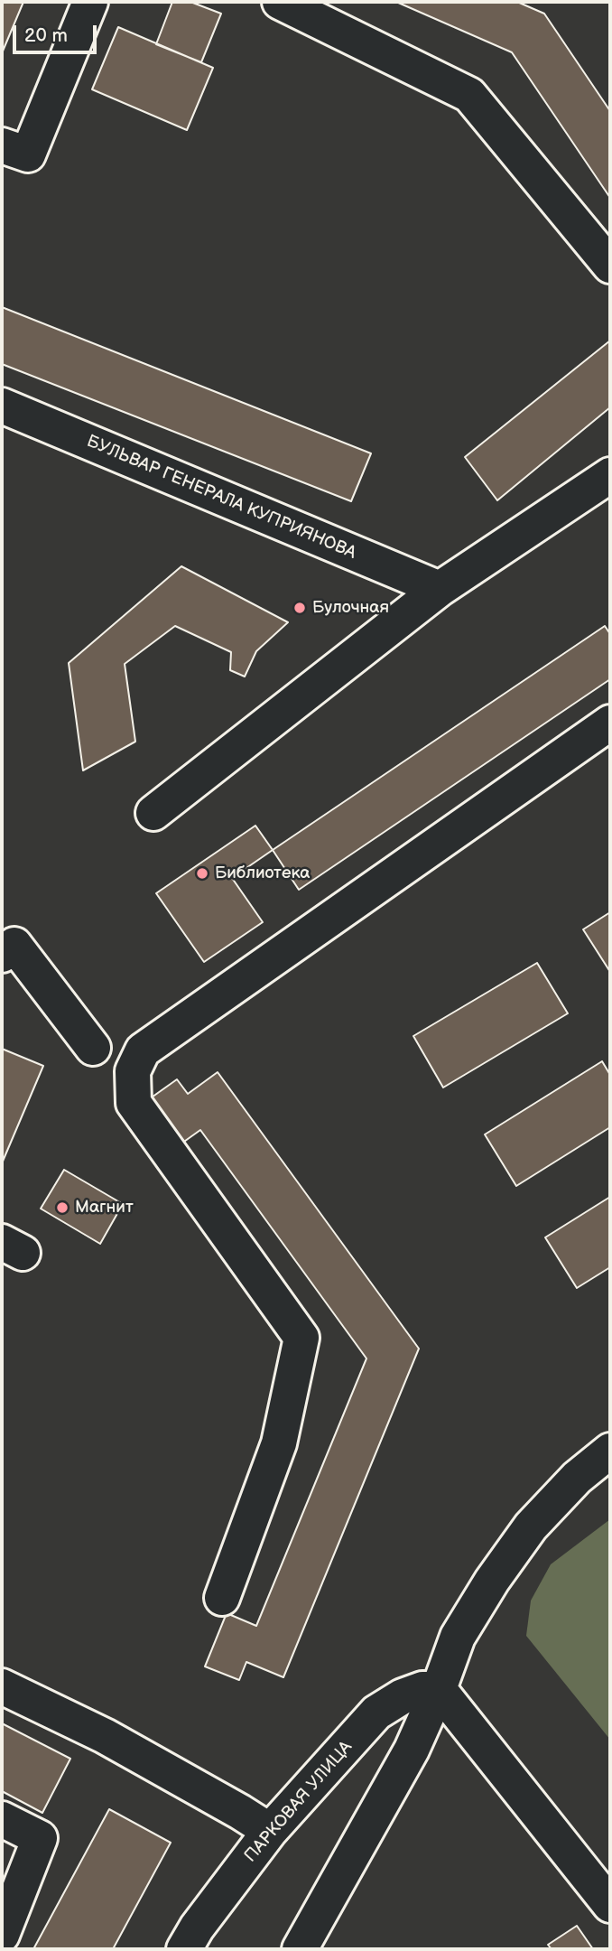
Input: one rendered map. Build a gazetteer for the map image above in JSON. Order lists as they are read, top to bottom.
{
  "streets": {
    "street": ["БУЛЬВАР ГЕНЕРАЛА КУПРИЯНОВА", "ПАРКОВАЯ УЛИЦА"]
  },
  "places": ["Булочная", "Библиотека", "Магнит"],
  "scale_bar": "20 m"
}
